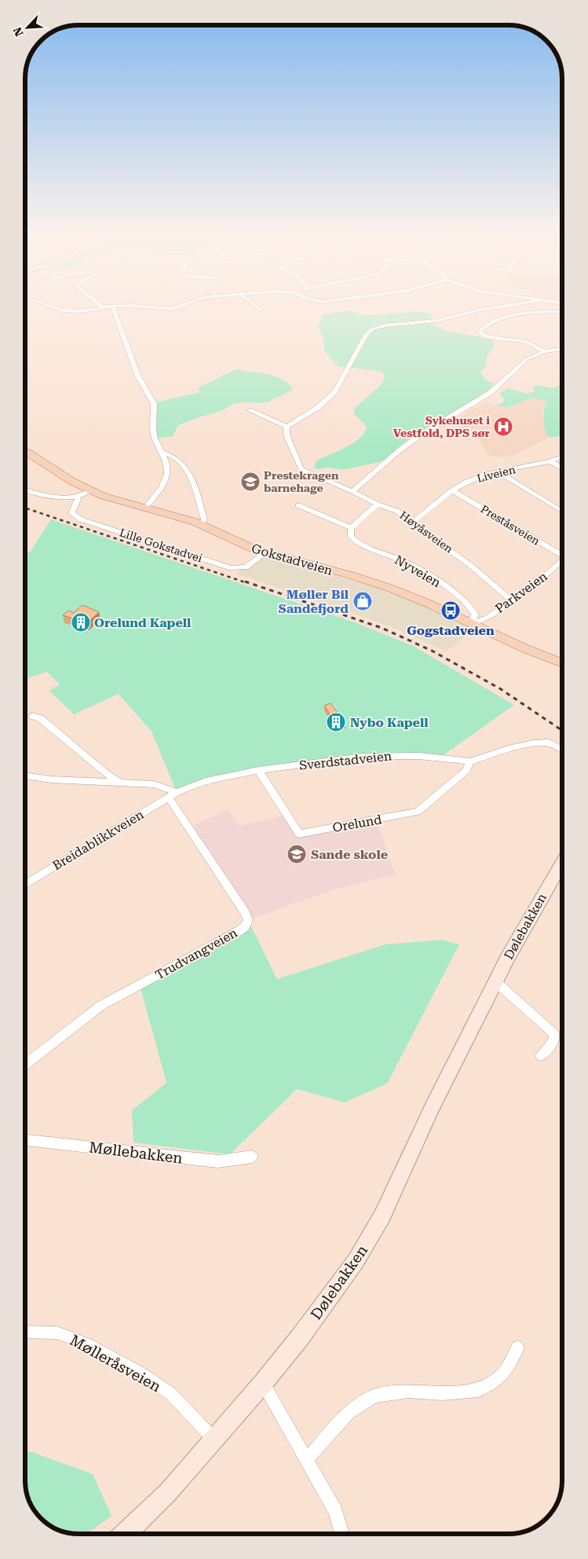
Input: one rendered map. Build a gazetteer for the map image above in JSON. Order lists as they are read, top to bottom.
{
  "streets": {
    "main road": ["Gokstadveien", "Dølebakken"],
    "street": [
      "Liveien",
      "Preståsveien",
      "Høyåsveien",
      "Lille Gokstadvei",
      "Nyveien",
      "Parkveien",
      "Sverdstadveien",
      "Orelund",
      "Breidablikkveien",
      "Trudvangveien",
      "Møllebakken",
      "Mølleråsveien"
    ]
  },
  "crossings": [
    ["Liveien", "Preståsveien"],
    ["Liveien", "Høyåsveien"],
    ["Høyåsveien", "Parkveien"],
    ["Lille Gokstadvei", "Gokstadveien"],
    ["Gokstadveien", "Nyveien"],
    ["Gokstadveien", "Parkveien"],
    ["Nyveien", "Parkveien"],
    ["Sverdstadveien", "Orelund"],
    ["Sverdstadveien", "Breidablikkveien"],
    ["Sverdstadveien", "Trudvangveien"],
    ["Breidablikkveien", "Trudvangveien"],
    ["Dølebakken", "Mølleråsveien"]
  ],
  "places": {
    "hospital": ["Sykehuset i Vestfold, DPS sør"],
    "school or university": ["Prestekragen barnehage", "Sande skole"],
    "shop": ["Møller Bil Sandefjord"],
    "bus stop": ["Gogstadveien"],
    "building": ["Orelund Kapell", "Nybo Kapell"]
  },
  "north": "bottom left"
}
